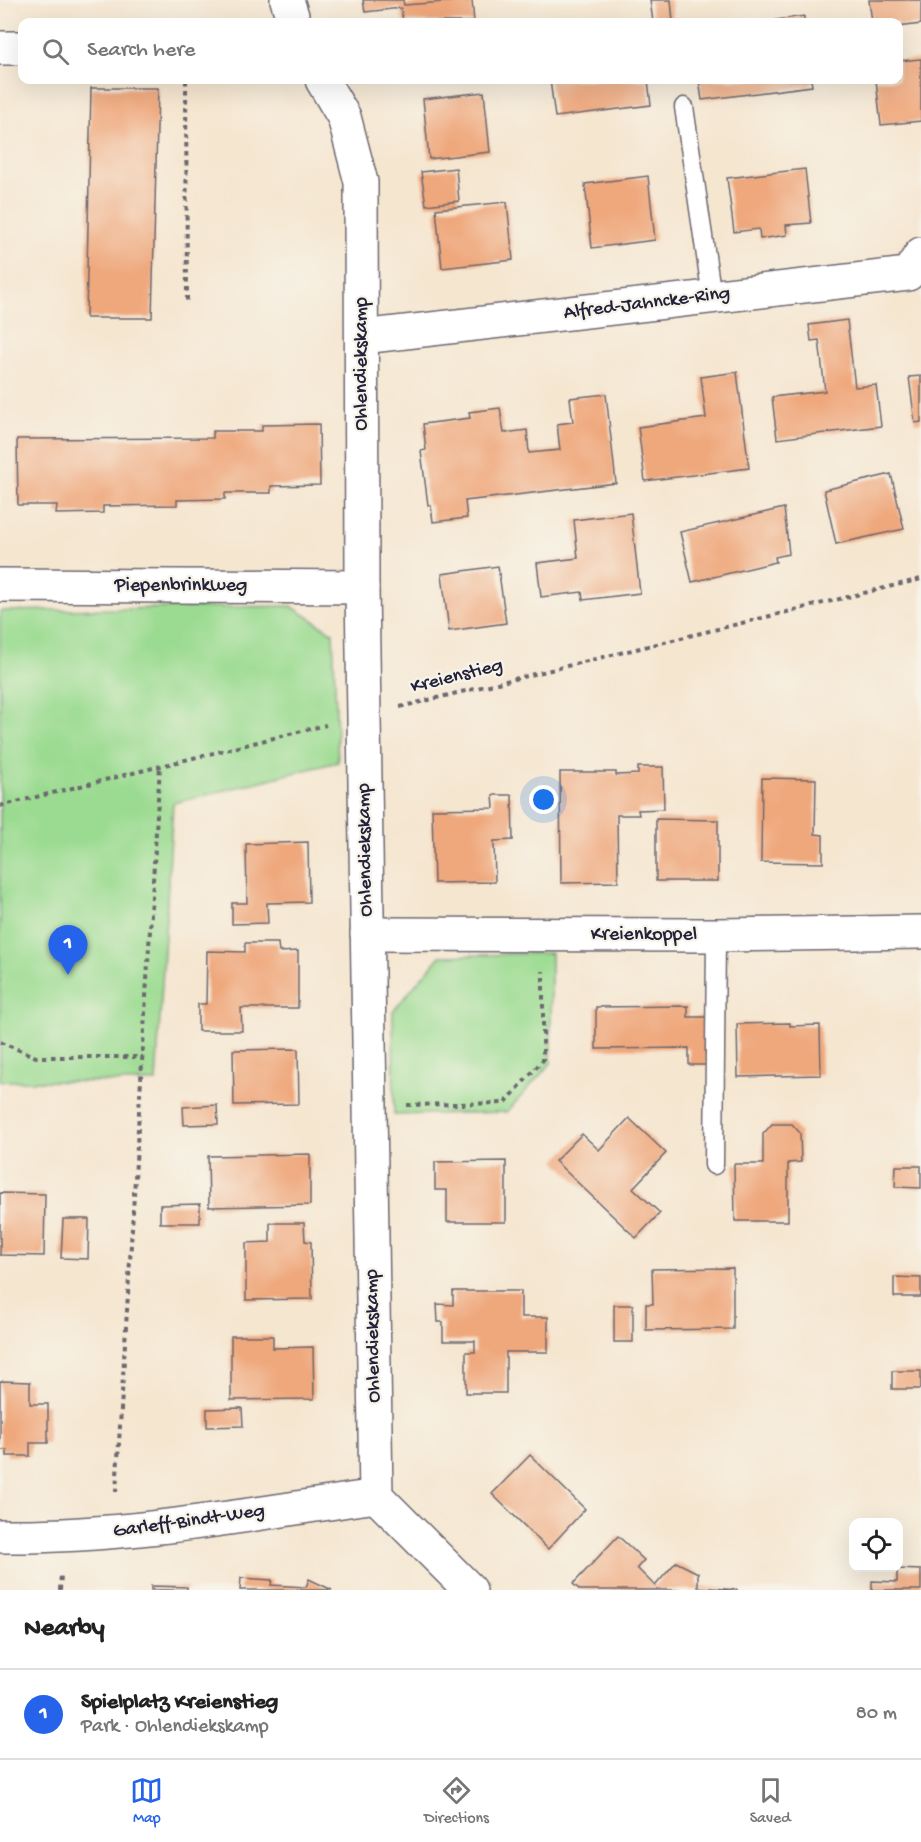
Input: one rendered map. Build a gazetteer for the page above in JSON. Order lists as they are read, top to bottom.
{
  "streets": {
    "street": [
      "Alfred-Jahncke-Ring",
      "Ohlendiekskamp",
      "Piepenbrinkweg",
      "Kreienkoppel",
      "Garleff-Bindt-Weg"
    ],
    "path": ["Kreienstieg"]
  },
  "crossings": [
    ["Alfred-Jahncke-Ring", "Ohlendiekskamp"],
    ["Ohlendiekskamp", "Piepenbrinkweg"],
    ["Ohlendiekskamp", "Kreienstieg"],
    ["Ohlendiekskamp", "Kreienkoppel"],
    ["Ohlendiekskamp", "Garleff-Bindt-Weg"]
  ],
  "page": {
    "search": "Search here",
    "pins": "1",
    "heading": "Nearby",
    "list": [
      {
        "mark": "1",
        "name": "Spielplatz Kreienstieg",
        "note": "Park · Ohlendiekskamp",
        "value": "80 m"
      }
    ],
    "nav": ["Map", "Directions", "Saved"]
  }
}
